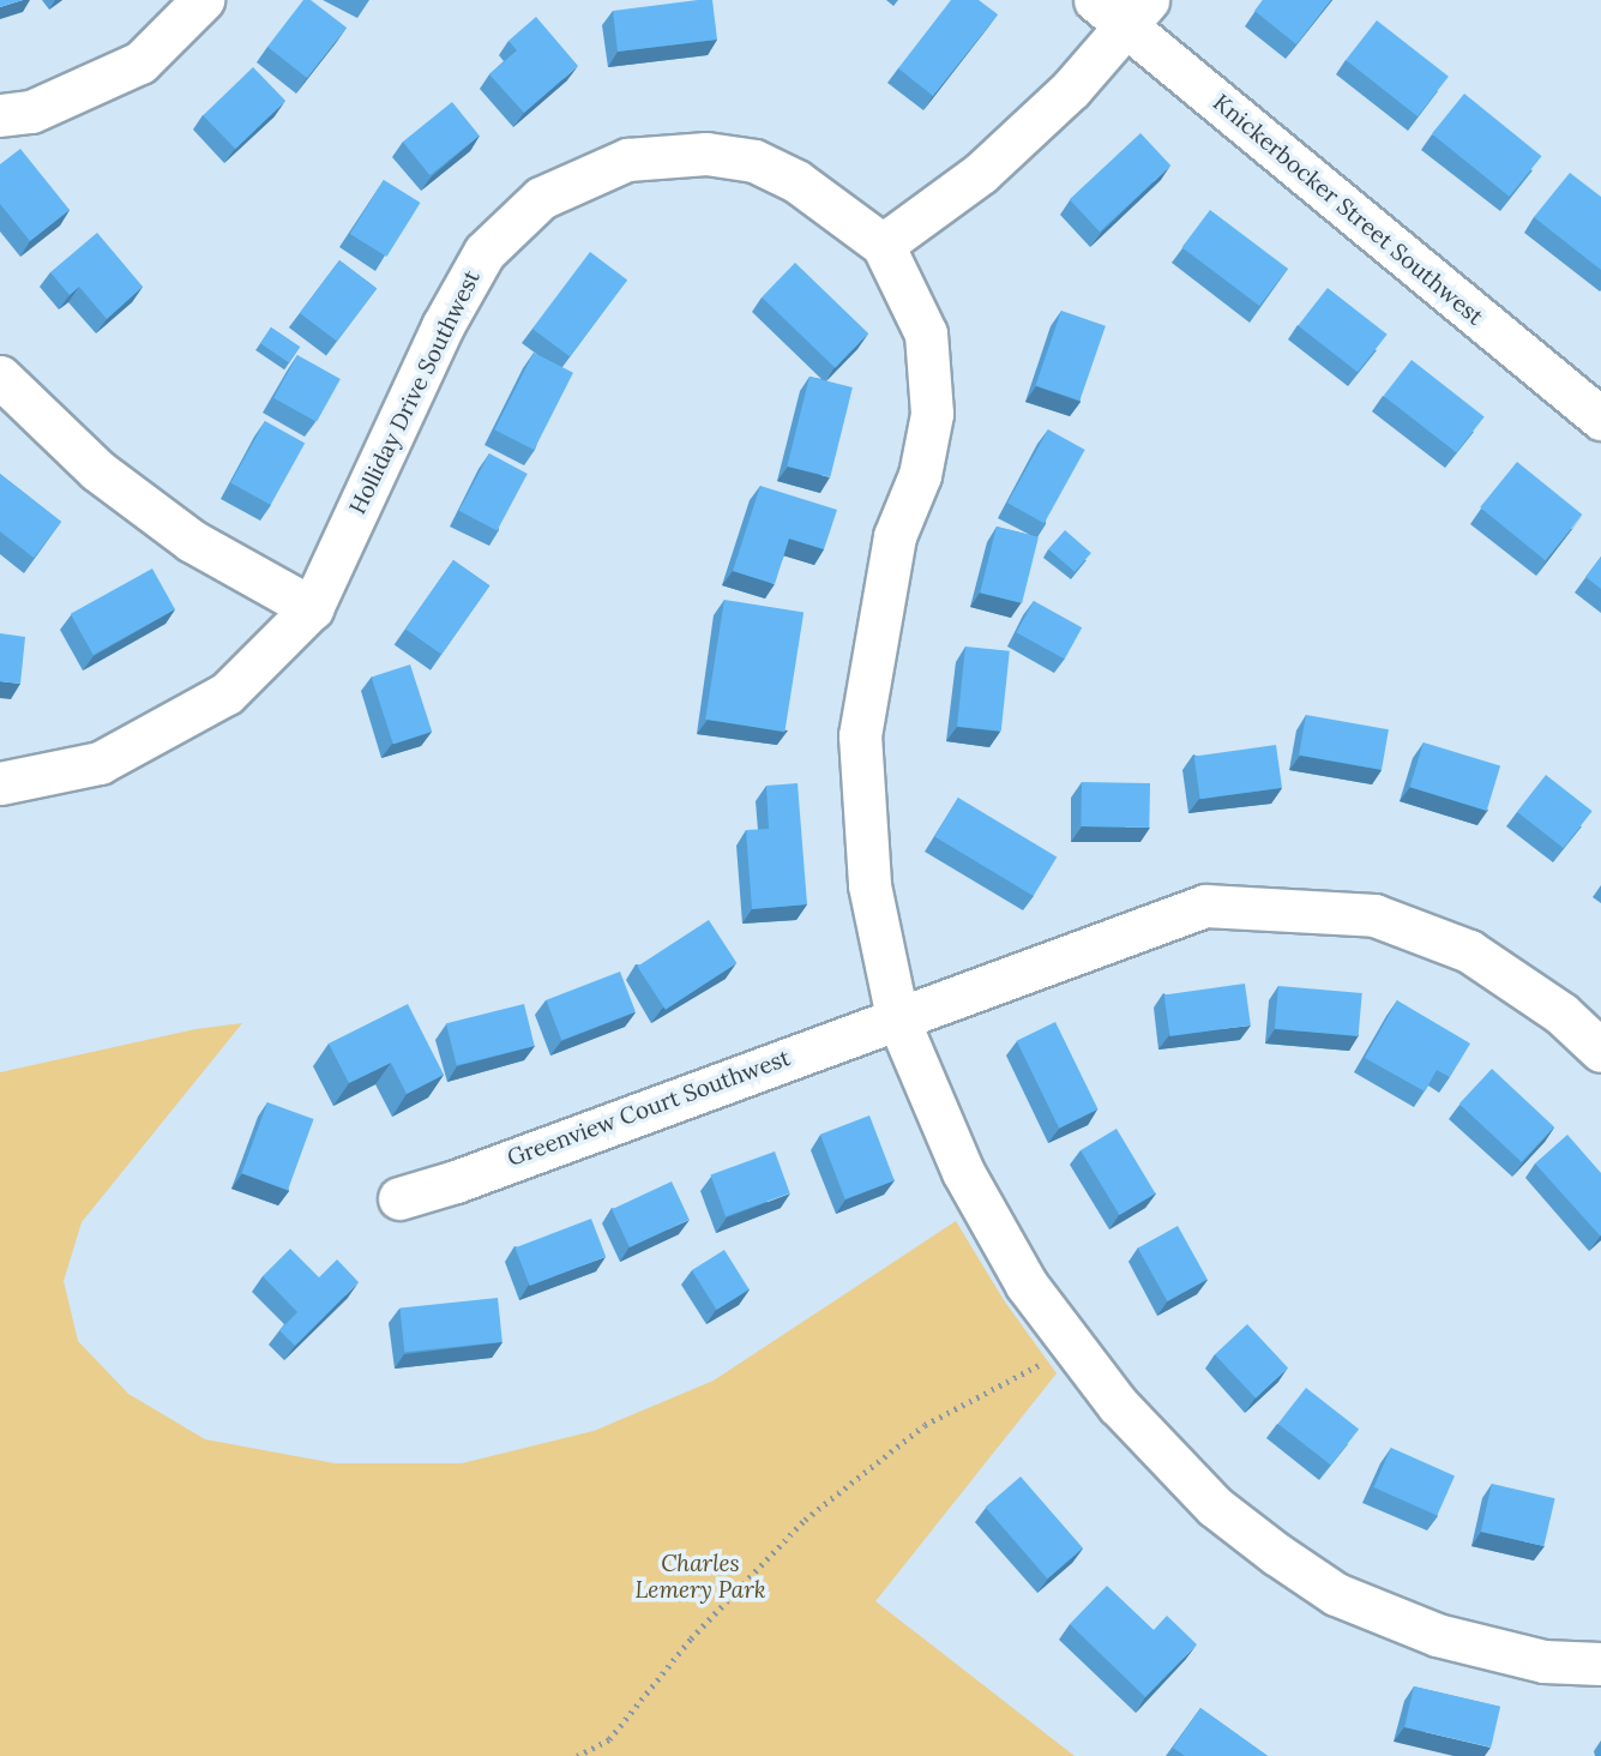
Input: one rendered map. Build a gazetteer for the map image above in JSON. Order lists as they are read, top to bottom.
{
  "streets": {
    "street": ["Knickerbocker Street Southwest", "Holliday Drive Southwest", "Greenview Court Southwest"]
  },
  "crossings": [
    ["Holliday Drive Southwest", "Greenview Court Southwest"]
  ],
  "parks": ["Charles Lemery Park"]
}
